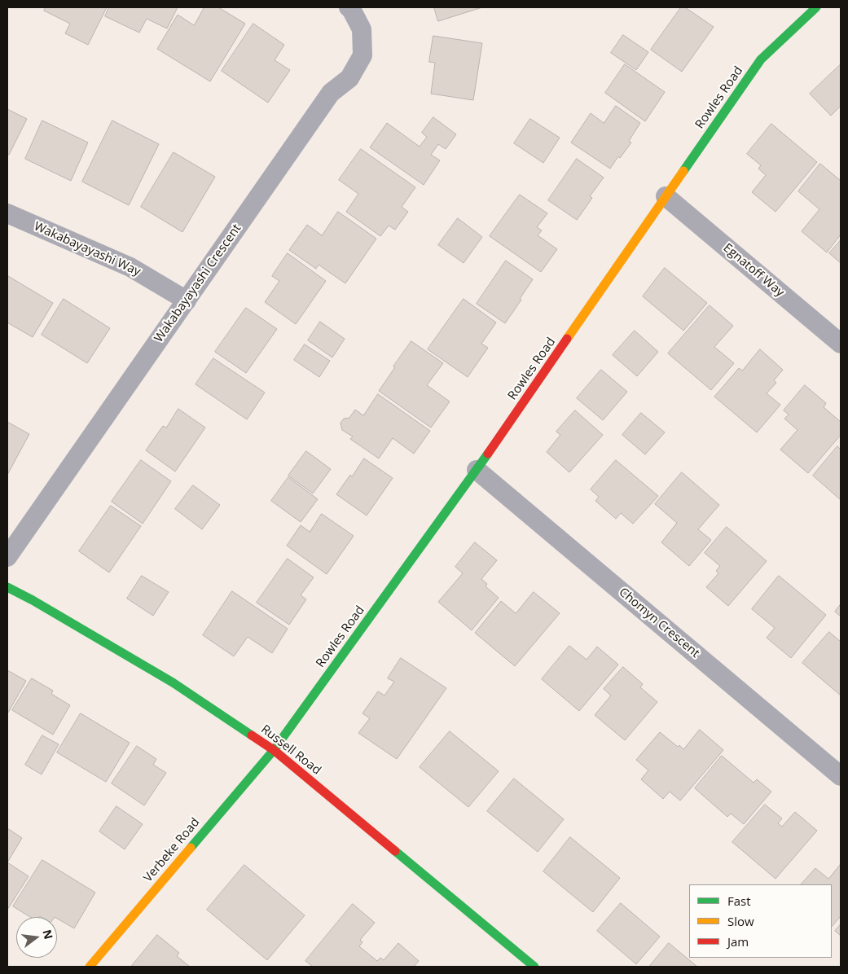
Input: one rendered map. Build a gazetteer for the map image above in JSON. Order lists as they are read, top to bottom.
{
  "streets": {
    "street": [
      "Rowles Road",
      "Wakabayayashi Way",
      "Egnatoff Way",
      "Wakabayayashi Crescent",
      "Chomyn Crescent",
      "Russell Road",
      "Verbeke Road"
    ]
  },
  "crossings": [
    ["Rowles Road", "Egnatoff Way"],
    ["Rowles Road", "Chomyn Crescent"],
    ["Rowles Road", "Russell Road"],
    ["Rowles Road", "Verbeke Road"],
    ["Wakabayayashi Way", "Wakabayayashi Crescent"],
    ["Russell Road", "Verbeke Road"]
  ],
  "legend": ["Fast", "Slow", "Jam"],
  "north": "right"
}
